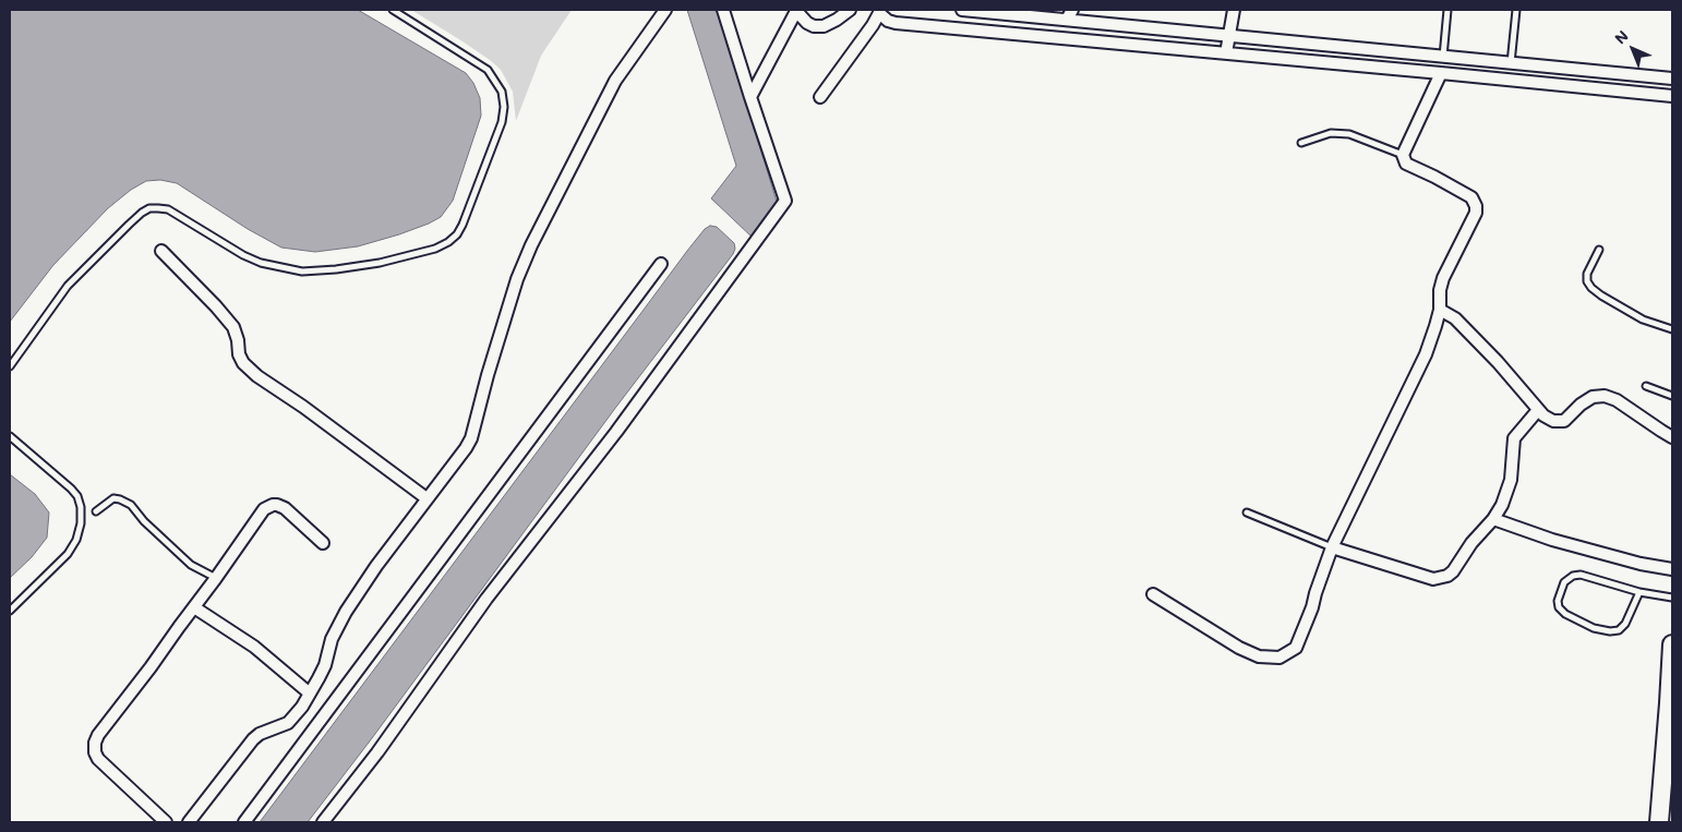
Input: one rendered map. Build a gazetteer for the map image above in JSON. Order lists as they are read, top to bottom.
{
  "north": "top left"
}
